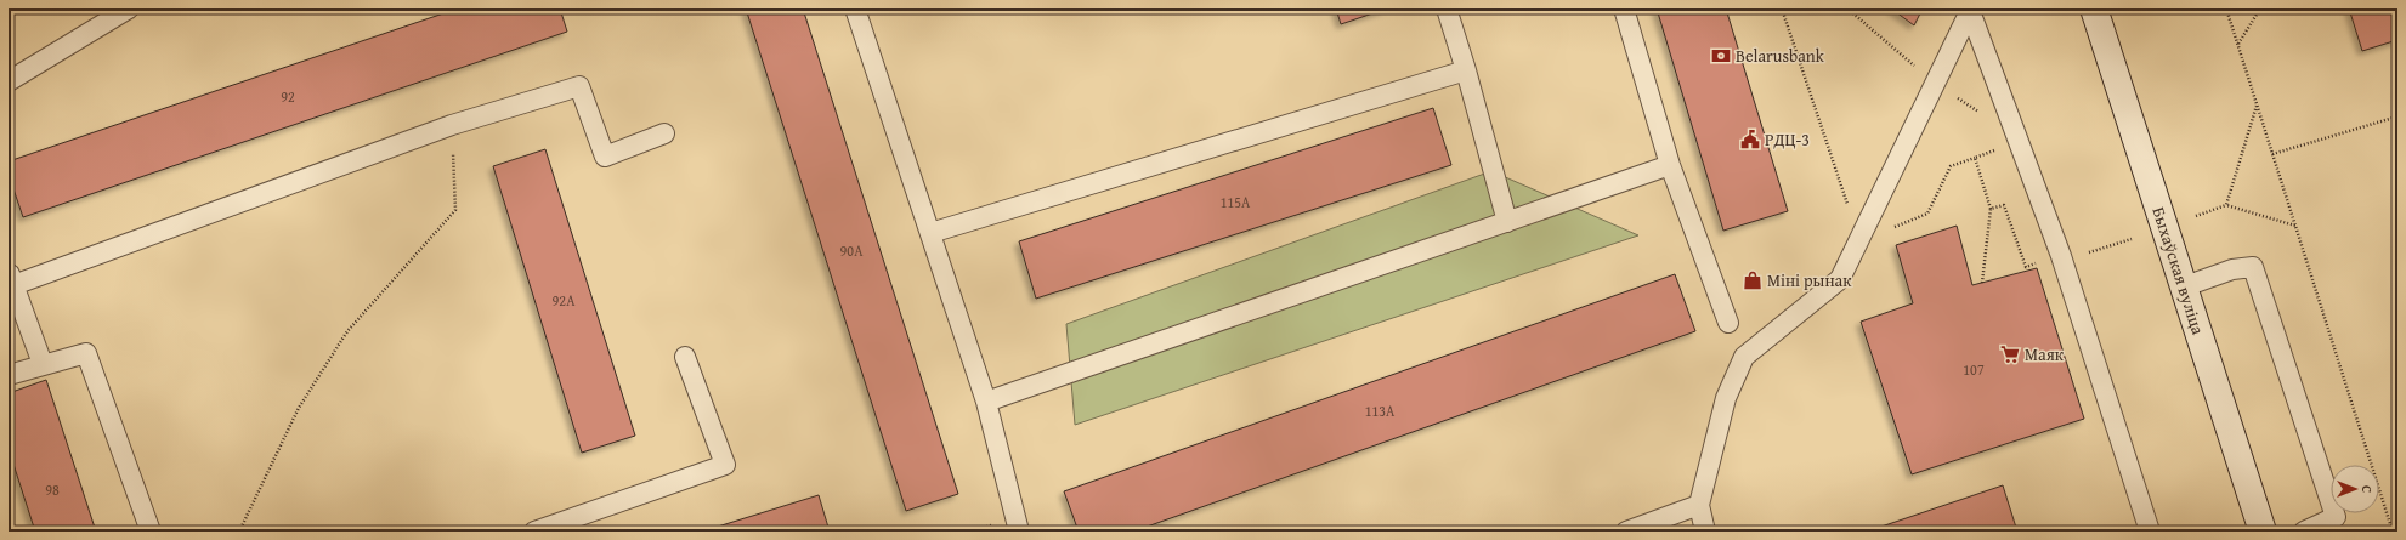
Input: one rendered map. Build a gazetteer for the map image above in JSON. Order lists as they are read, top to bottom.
{
  "streets": {
    "main road": ["Быхаўская вуліца"]
  },
  "places": {
    "bank": ["Belarusbank"],
    "public building": ["РДЦ-3"],
    "shop": ["Міні рынак"],
    "supermarket": ["Маяк"]
  },
  "house_numbers": [
    "92",
    "115А",
    "90А",
    "92А",
    "107",
    "113А",
    "98"
  ],
  "north": "right"
}
